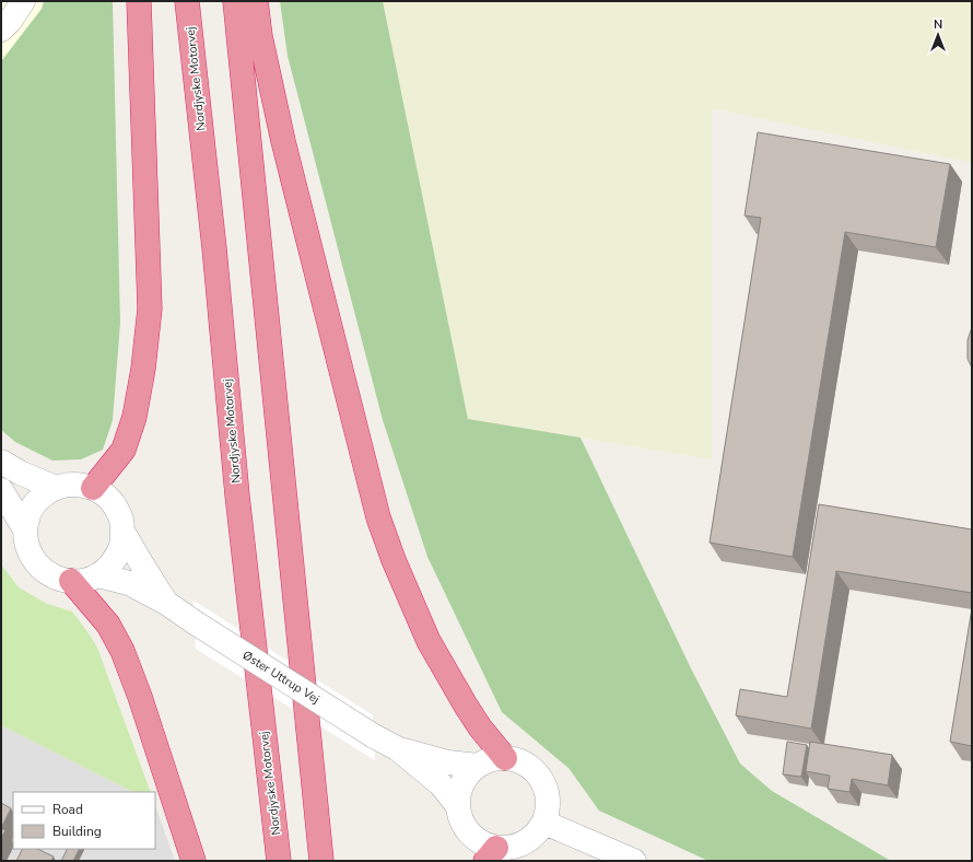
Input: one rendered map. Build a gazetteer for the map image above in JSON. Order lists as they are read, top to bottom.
{
  "streets": {
    "highway": ["Nordjyske Motorvej"],
    "street": ["Øster Uttrup Vej"]
  },
  "legend": ["Road", "Building"],
  "north": "top"
}
